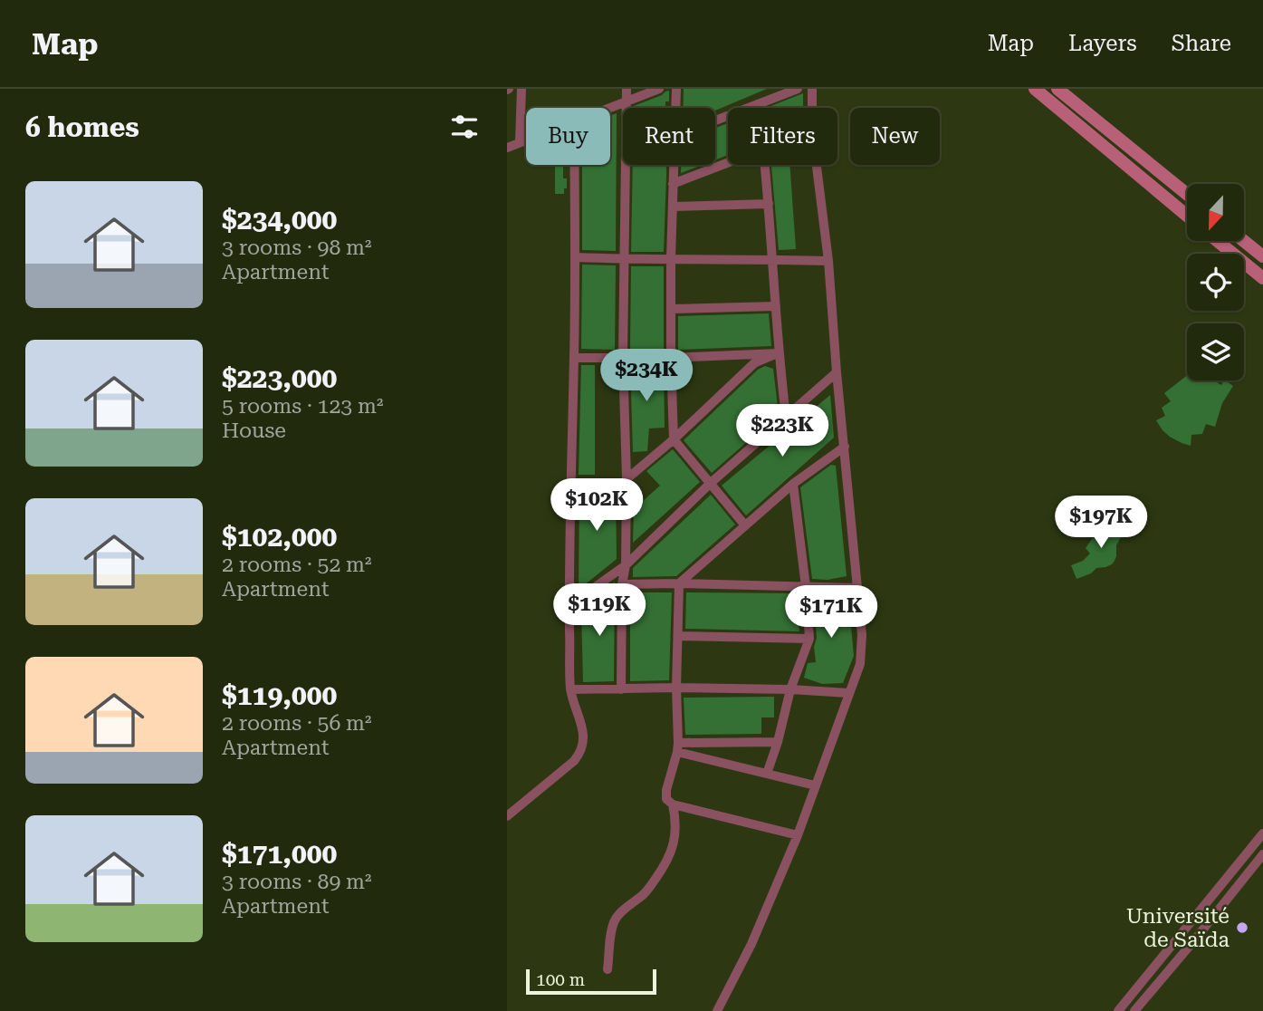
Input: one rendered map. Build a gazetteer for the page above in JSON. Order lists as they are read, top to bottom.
{
  "places": ["Université de Saïda"],
  "scale_bar": "100 m",
  "north": "bottom",
  "page": {
    "header": "Map",
    "nav": ["Map", "Layers", "Share"],
    "heading": "6 homes",
    "chip": [
      "Buy",
      "Rent",
      "Filters",
      "New"
    ],
    "list": [
      {
        "name": "$234,000",
        "note": "3 rooms · 98 m² · Apartment"
      },
      {
        "name": "$223,000",
        "note": "5 rooms · 123 m² · House"
      },
      {
        "name": "$102,000",
        "note": "2 rooms · 52 m² · Apartment"
      },
      {
        "name": "$119,000",
        "note": "2 rooms · 56 m² · Apartment"
      },
      {
        "name": "$171,000",
        "note": "3 rooms · 89 m² · Apartment"
      }
    ],
    "price": [
      "$234K",
      "$223K",
      "$102K",
      "$197K",
      "$119K",
      "$171K"
    ],
    "scale": "100 m"
  }
}
